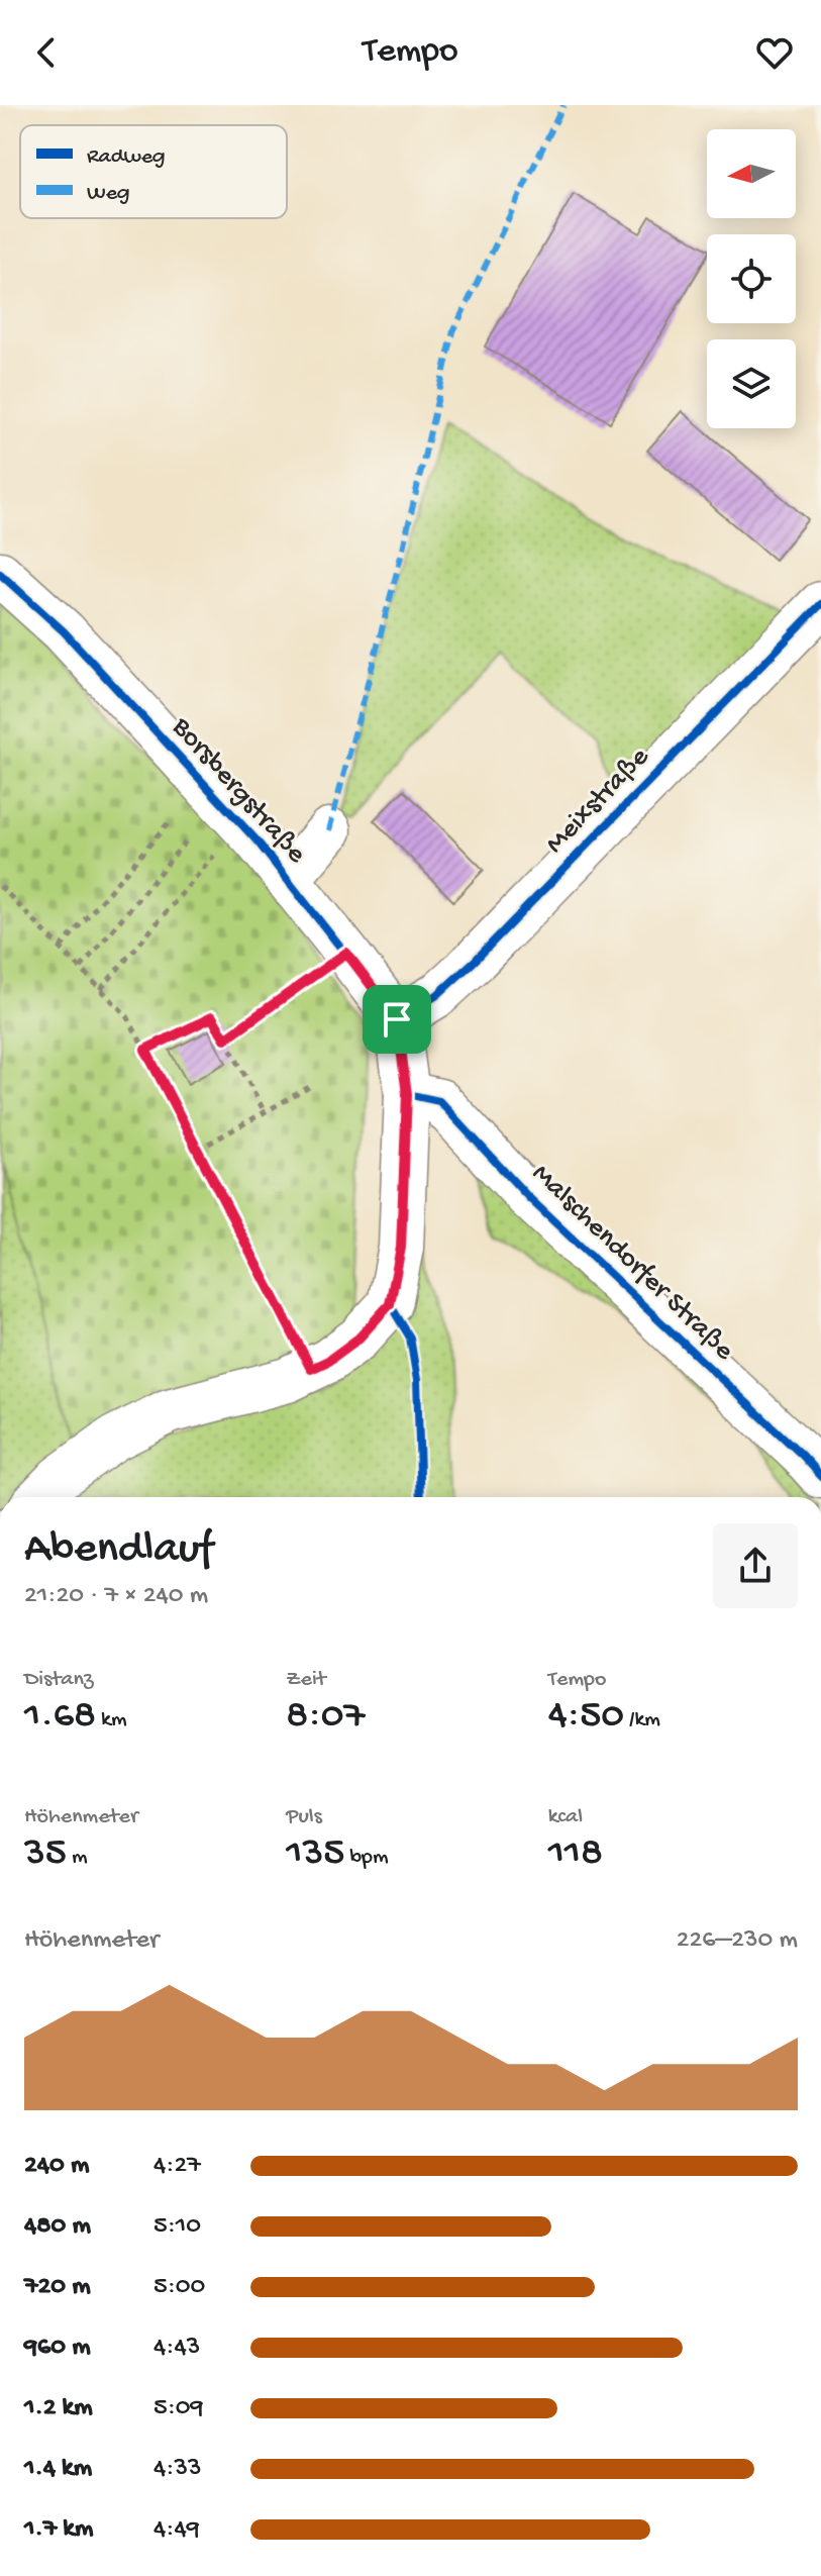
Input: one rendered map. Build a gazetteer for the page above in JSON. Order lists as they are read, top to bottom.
{
  "streets": {
    "street": ["Borsbergstraße", "Meixstraße", "Malschendorfer Straße"]
  },
  "crossings": [
    ["Borsbergstraße", "Meixstraße"],
    ["Borsbergstraße", "Malschendorfer Straße"]
  ],
  "legend": ["Radweg", "Weg"],
  "north": "left",
  "page": {
    "header": "Tempo",
    "heading": ["Abendlauf", "21:20 · 7 × 240 m"],
    "stats": [
      ["Distanz", "1.68 km"],
      ["Zeit", "8:07"],
      ["Tempo", "4:50 /km"],
      ["Höhenmeter", "35 m"],
      ["Puls", "135 bpm"],
      ["kcal", "118"]
    ],
    "chart": ["Höhenmeter", "226–230 m"],
    "list": [
      {
        "name": "240 m",
        "note": "4:27"
      },
      {
        "name": "480 m",
        "note": "5:10"
      },
      {
        "name": "720 m",
        "note": "5:00"
      },
      {
        "name": "960 m",
        "note": "4:43"
      },
      {
        "name": "1.2 km",
        "note": "5:09"
      },
      {
        "name": "1.4 km",
        "note": "4:33"
      },
      {
        "name": "1.7 km",
        "note": "4:49"
      }
    ]
  }
}
